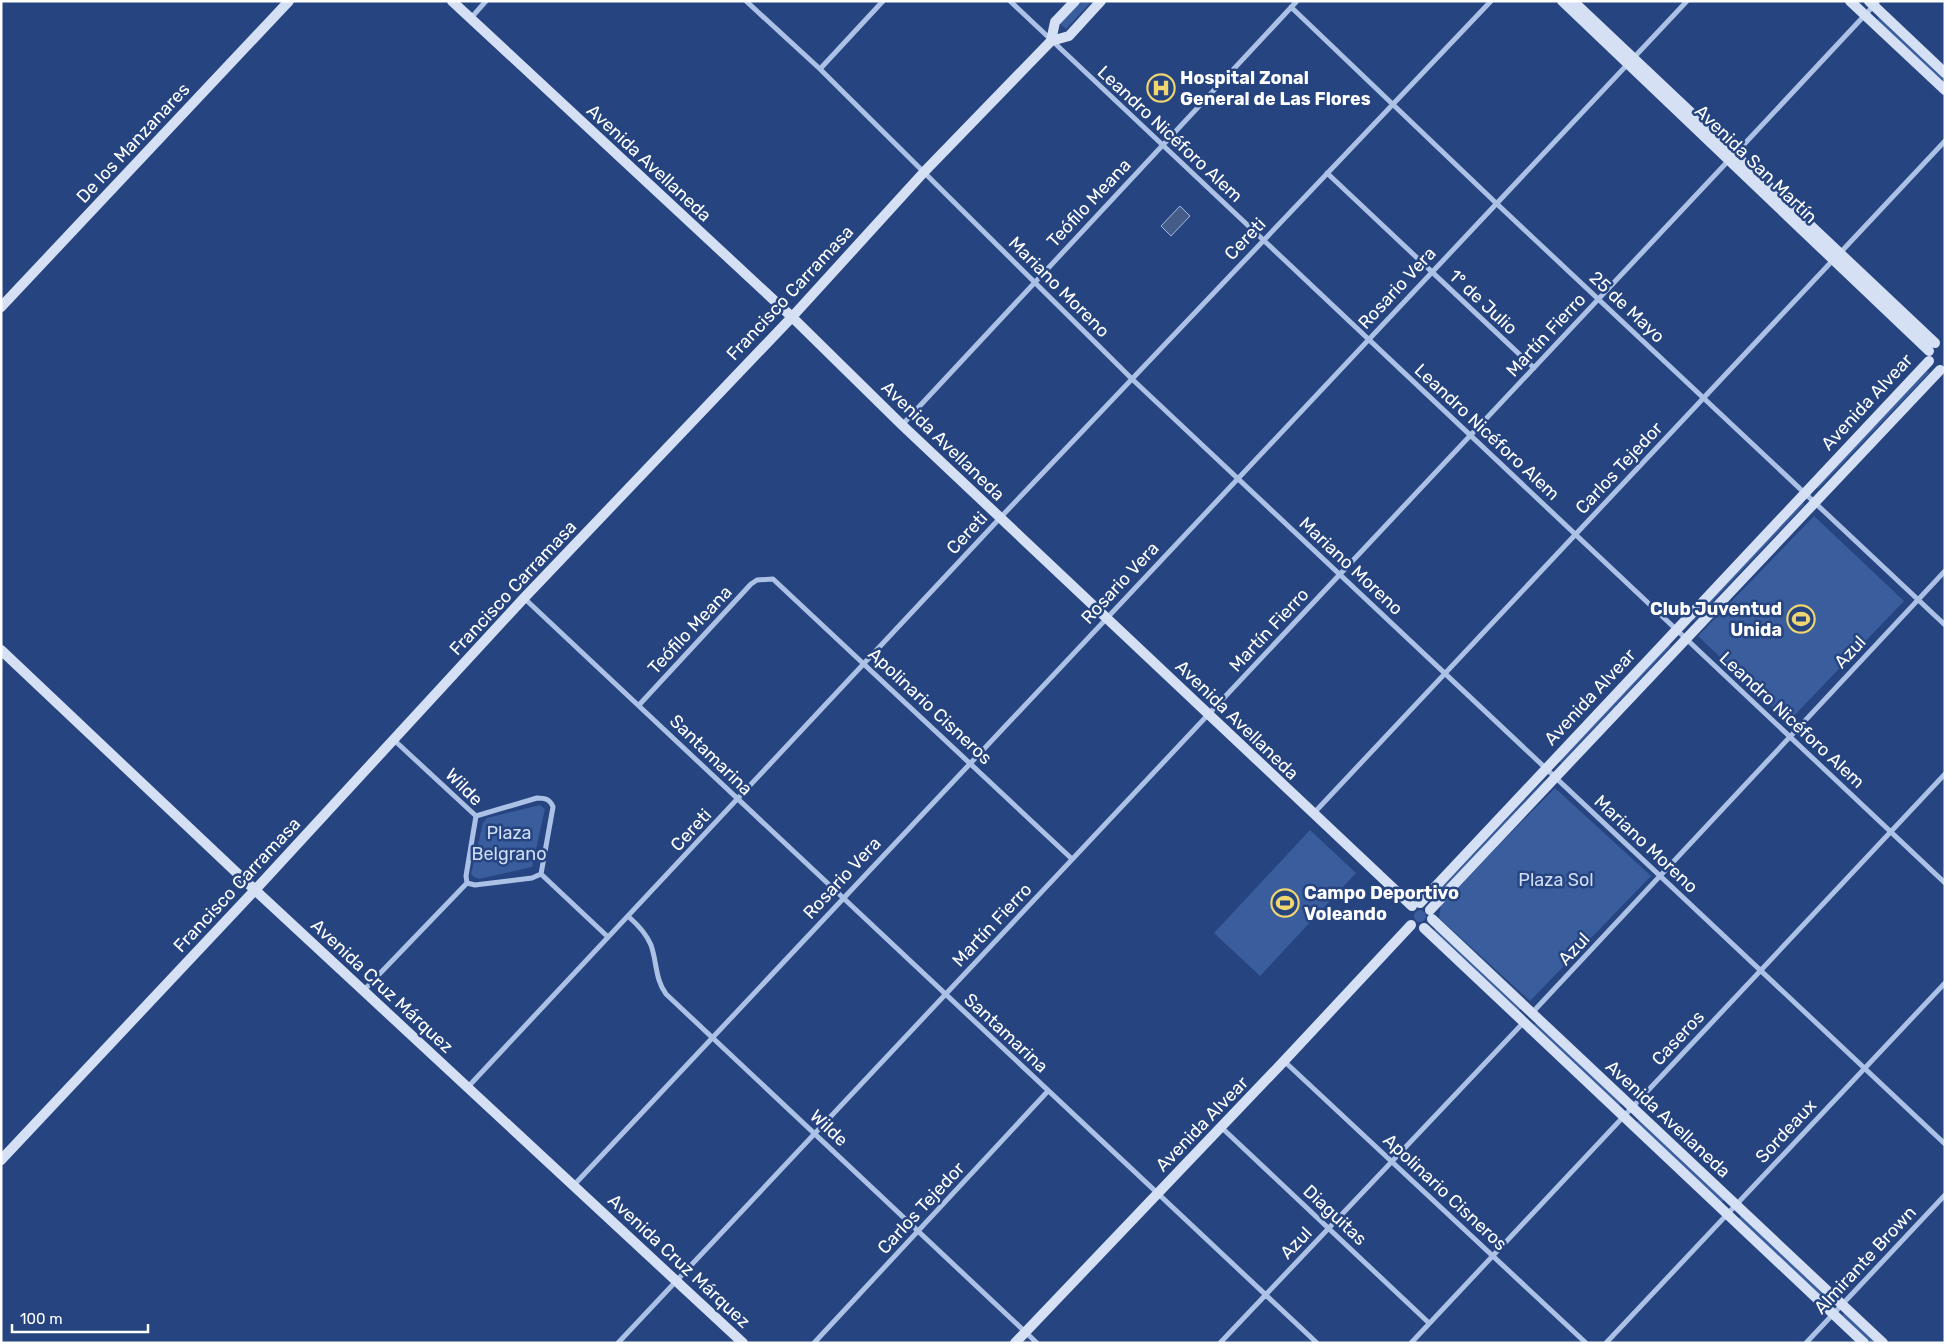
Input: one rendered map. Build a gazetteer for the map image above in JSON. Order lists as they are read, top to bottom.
{
  "streets": {
    "street": [
      "Leandro Nicéforo Alem",
      "De los Manzanares",
      "Avenida Avellaneda",
      "Avenida San Martín",
      "Teófilo Meana",
      "Cereti",
      "Mariano Moreno",
      "Rosario Vera",
      "Francisco Carramasa",
      "1° de Julio",
      "25 de Mayo",
      "Martín Fierro",
      "Avenida Alvear",
      "Carlos Tejedor",
      "Azul",
      "Apolinario Cisneros",
      "Santamarina",
      "Wilde",
      "Avenida Cruz Márquez",
      "Caseros",
      "Sordeaux",
      "Diaguitas",
      "Almirante Brown"
    ]
  },
  "crossings": [
    ["Leandro Nicéforo Alem", "Teófilo Meana"],
    ["Leandro Nicéforo Alem", "Cereti"],
    ["Leandro Nicéforo Alem", "Rosario Vera"],
    ["Leandro Nicéforo Alem", "Francisco Carramasa"],
    ["Leandro Nicéforo Alem", "Martín Fierro"],
    ["Leandro Nicéforo Alem", "Avenida Alvear"],
    ["Leandro Nicéforo Alem", "Carlos Tejedor"],
    ["Leandro Nicéforo Alem", "Azul"],
    ["Leandro Nicéforo Alem", "Caseros"],
    ["Avenida Avellaneda", "Teófilo Meana"],
    ["Avenida Avellaneda", "Cereti"],
    ["Avenida Avellaneda", "Rosario Vera"],
    ["Avenida Avellaneda", "Francisco Carramasa"],
    ["Avenida Avellaneda", "Martín Fierro"],
    ["Avenida Avellaneda", "Avenida Alvear"],
    ["Avenida Avellaneda", "Carlos Tejedor"],
    ["Avenida Avellaneda", "Azul"],
    ["Avenida Avellaneda", "Caseros"],
    ["Avenida Avellaneda", "Sordeaux"],
    ["Avenida Avellaneda", "Almirante Brown"],
    ["Avenida San Martín", "Rosario Vera"],
    ["Avenida San Martín", "Martín Fierro"],
    ["Avenida San Martín", "Avenida Alvear"],
    ["Avenida San Martín", "Carlos Tejedor"],
    ["Teófilo Meana", "Mariano Moreno"],
    ["Teófilo Meana", "25 de Mayo"],
    ["Teófilo Meana", "Apolinario Cisneros"],
    ["Teófilo Meana", "Santamarina"],
    ["Cereti", "Mariano Moreno"],
    ["Cereti", "1° de Julio"],
    ["Cereti", "25 de Mayo"],
    ["Cereti", "Apolinario Cisneros"],
    ["Cereti", "Santamarina"],
    ["Cereti", "Wilde"],
    ["Cereti", "Avenida Cruz Márquez"],
    ["Mariano Moreno", "Rosario Vera"],
    ["Mariano Moreno", "Francisco Carramasa"],
    ["Mariano Moreno", "Martín Fierro"],
    ["Mariano Moreno", "Avenida Alvear"],
    ["Mariano Moreno", "Carlos Tejedor"],
    ["Mariano Moreno", "Azul"],
    ["Mariano Moreno", "Caseros"],
    ["Mariano Moreno", "Sordeaux"],
    ["Rosario Vera", "1° de Julio"],
    ["Rosario Vera", "25 de Mayo"],
    ["Rosario Vera", "Apolinario Cisneros"],
    ["Rosario Vera", "Santamarina"],
    ["Rosario Vera", "Wilde"],
    ["Rosario Vera", "Avenida Cruz Márquez"],
    ["Francisco Carramasa", "Santamarina"],
    ["Francisco Carramasa", "Wilde"],
    ["Francisco Carramasa", "Avenida Cruz Márquez"],
    ["1° de Julio", "Martín Fierro"],
    ["25 de Mayo", "Martín Fierro"],
    ["25 de Mayo", "Avenida Alvear"],
    ["25 de Mayo", "Carlos Tejedor"],
    ["25 de Mayo", "Azul"],
    ["Martín Fierro", "Apolinario Cisneros"],
    ["Martín Fierro", "Santamarina"],
    ["Martín Fierro", "Wilde"],
    ["Martín Fierro", "Avenida Cruz Márquez"],
    ["Avenida Alvear", "Apolinario Cisneros"],
    ["Avenida Alvear", "Santamarina"],
    ["Avenida Alvear", "Wilde"],
    ["Avenida Alvear", "Diaguitas"],
    ["Carlos Tejedor", "Santamarina"],
    ["Carlos Tejedor", "Wilde"],
    ["Azul", "Apolinario Cisneros"],
    ["Azul", "Santamarina"],
    ["Azul", "Diaguitas"],
    ["Apolinario Cisneros", "Caseros"],
    ["Caseros", "Diaguitas"]
  ],
  "parks": ["Plaza Belgrano", "Plaza Sol"],
  "places": {
    "hospital": ["Hospital Zonal General de Las Flores"],
    "sports": ["Club Juventud Unida", "Campo Deportivo Voleando"]
  },
  "scale_bar": "100 m"
}
